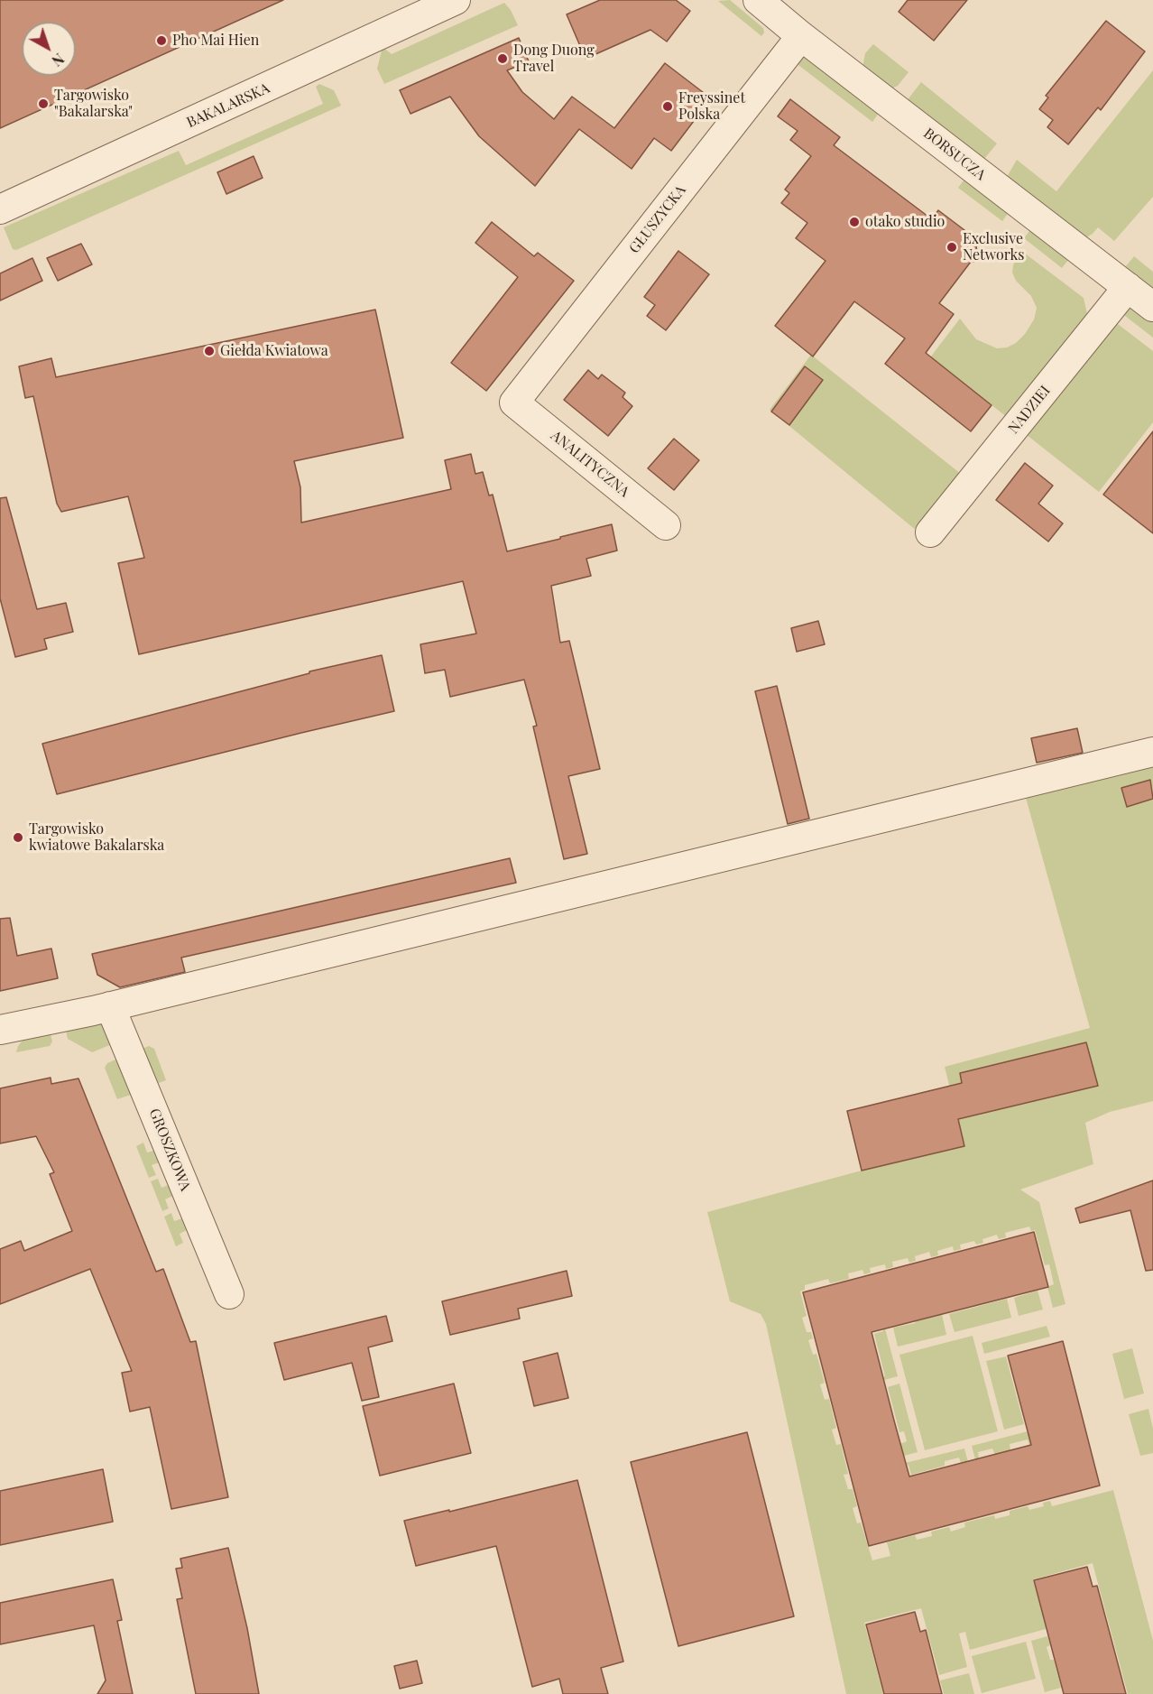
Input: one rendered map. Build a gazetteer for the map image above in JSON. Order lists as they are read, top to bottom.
{
  "streets": {
    "street": [
      "BAKALARSKA",
      "BORSUCZA",
      "GŁUSZYCKA",
      "NADZIEI",
      "ANALITYCZNA",
      "GROSZKOWA"
    ]
  },
  "crossings": [
    ["BORSUCZA", "GŁUSZYCKA"],
    ["BORSUCZA", "NADZIEI"],
    ["GŁUSZYCKA", "ANALITYCZNA"]
  ],
  "places": [
    "Pho Mai Hien",
    "Dong Duong Travel",
    "Targowisko \"Bakalarska\"",
    "Freyssinet Polska",
    "otako studio",
    "Exclusive Networks",
    "Giełda Kwiatowa",
    "Targowisko kwiatowe Bakalarska"
  ],
  "north": "bottom right"
}
